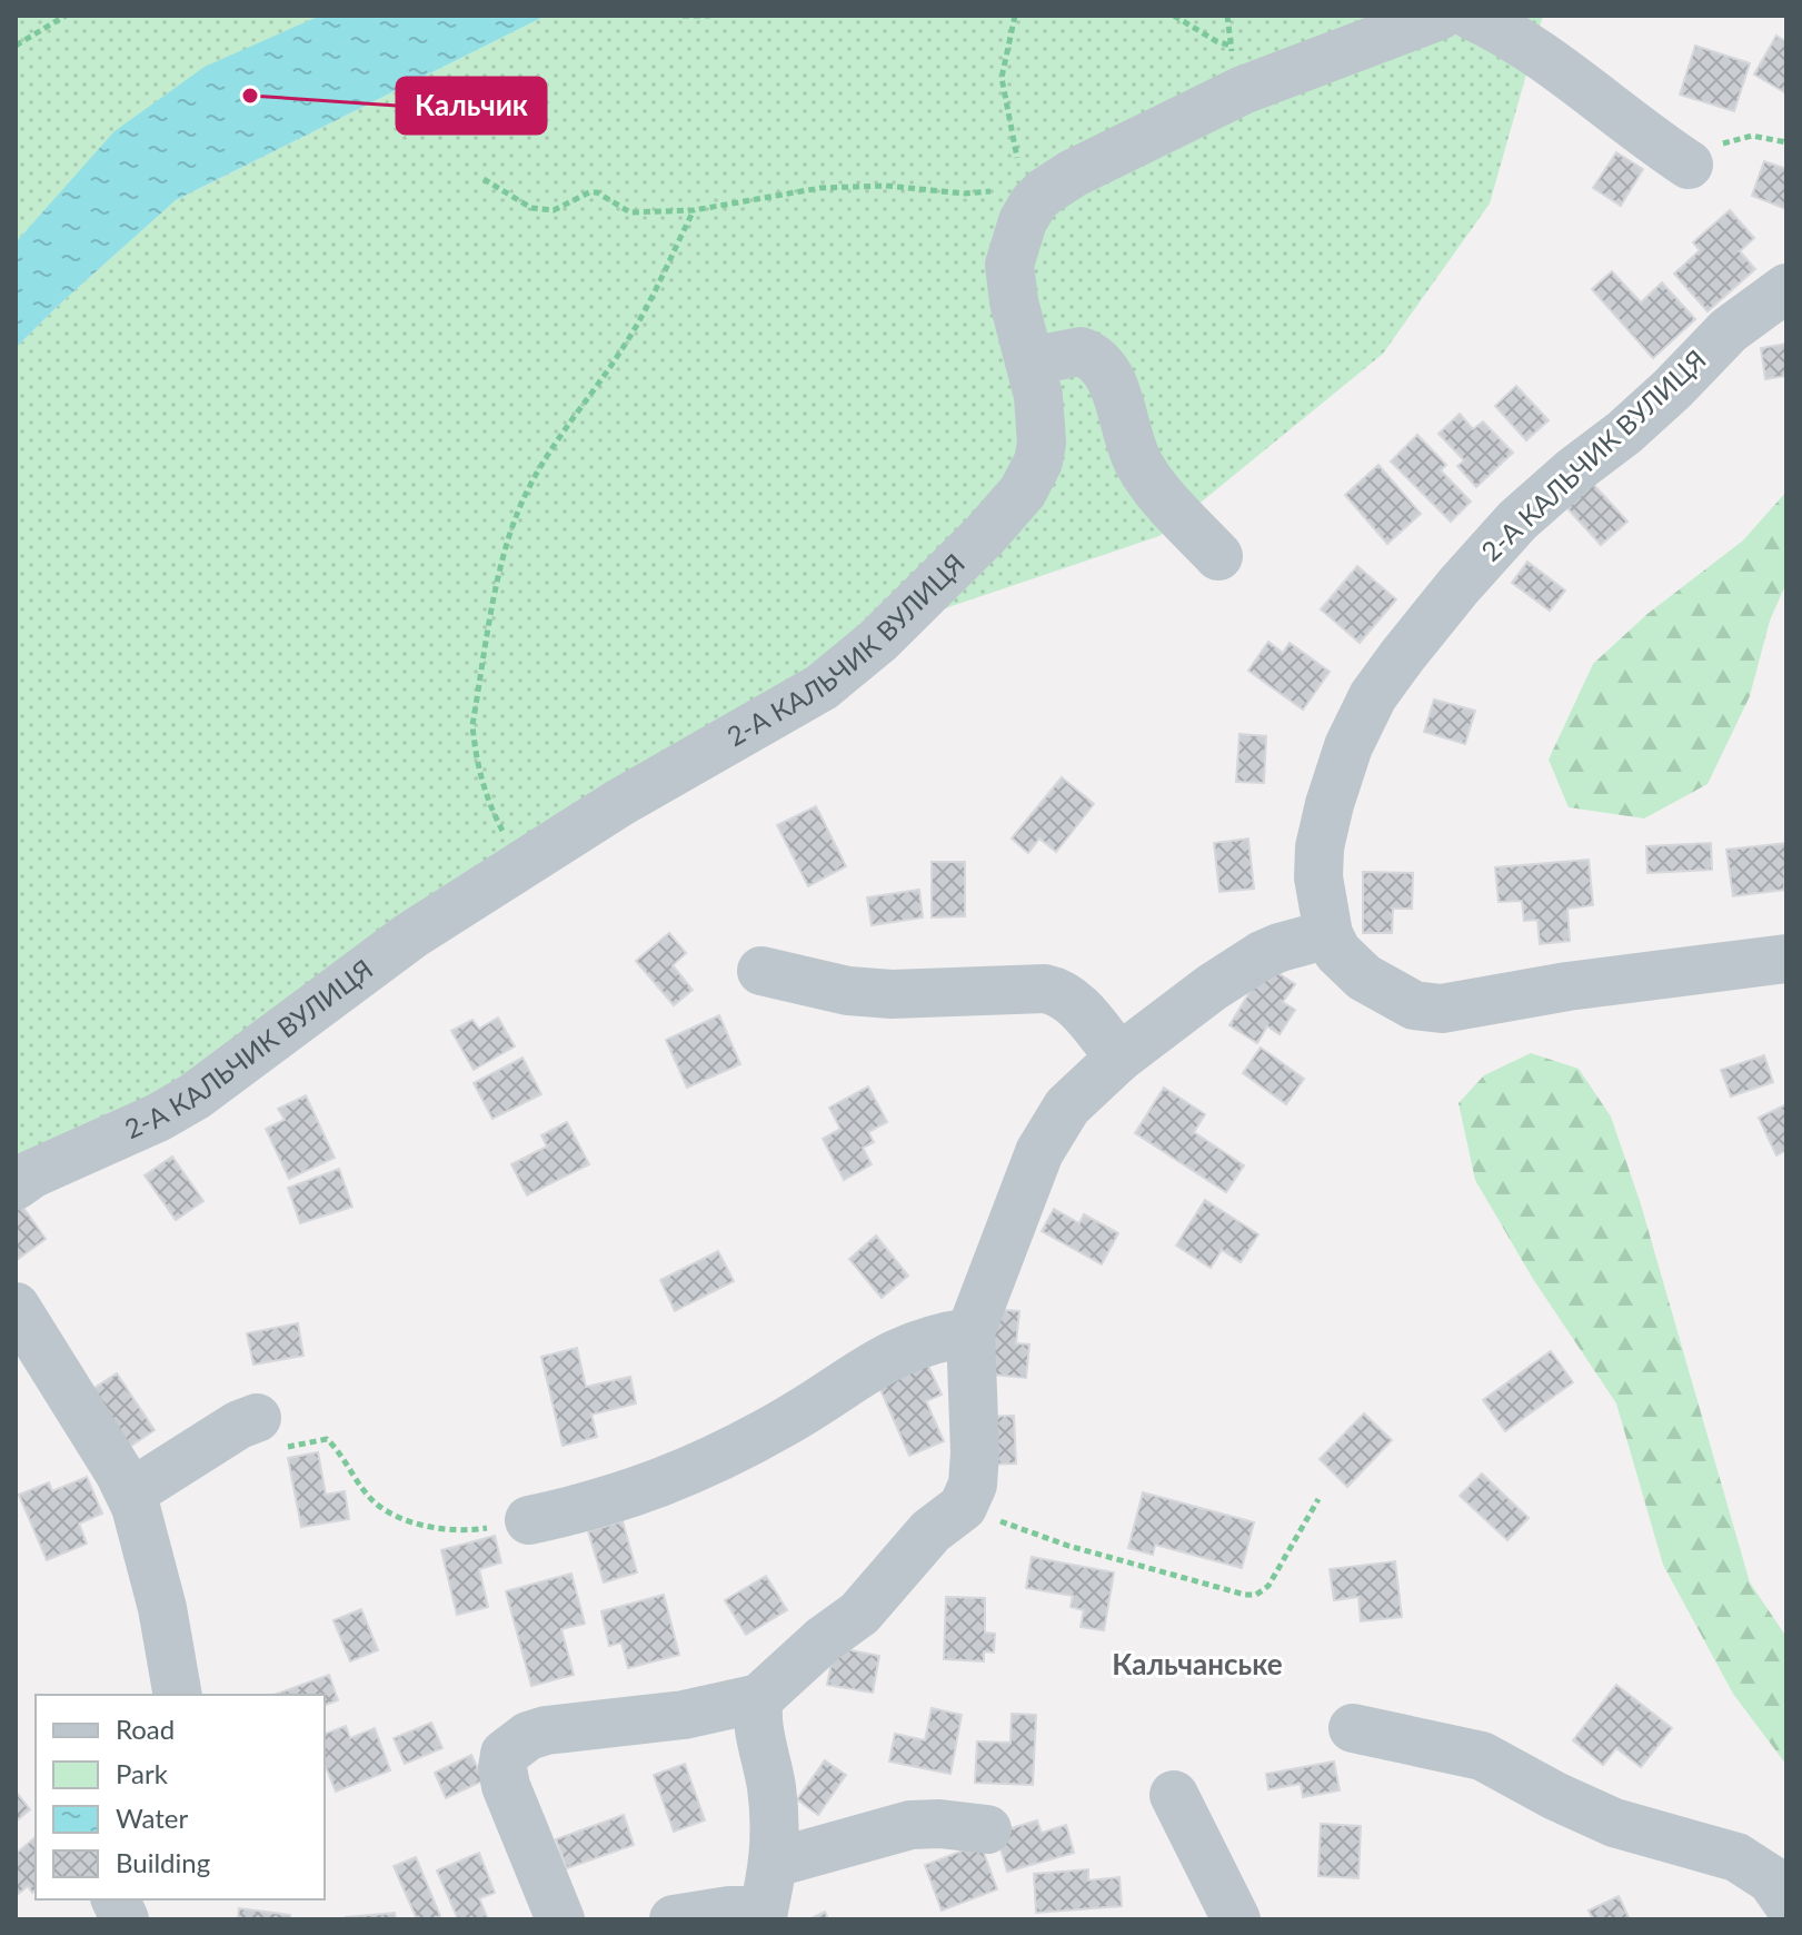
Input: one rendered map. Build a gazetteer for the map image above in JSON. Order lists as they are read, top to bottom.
{
  "streets": {
    "street": ["2-А КАЛЬЧИК ВУЛИЦЯ"]
  },
  "districts": ["Кальчанське"],
  "places": ["Кальчик"],
  "legend": [
    "Road",
    "Park",
    "Water",
    "Building"
  ]
}
